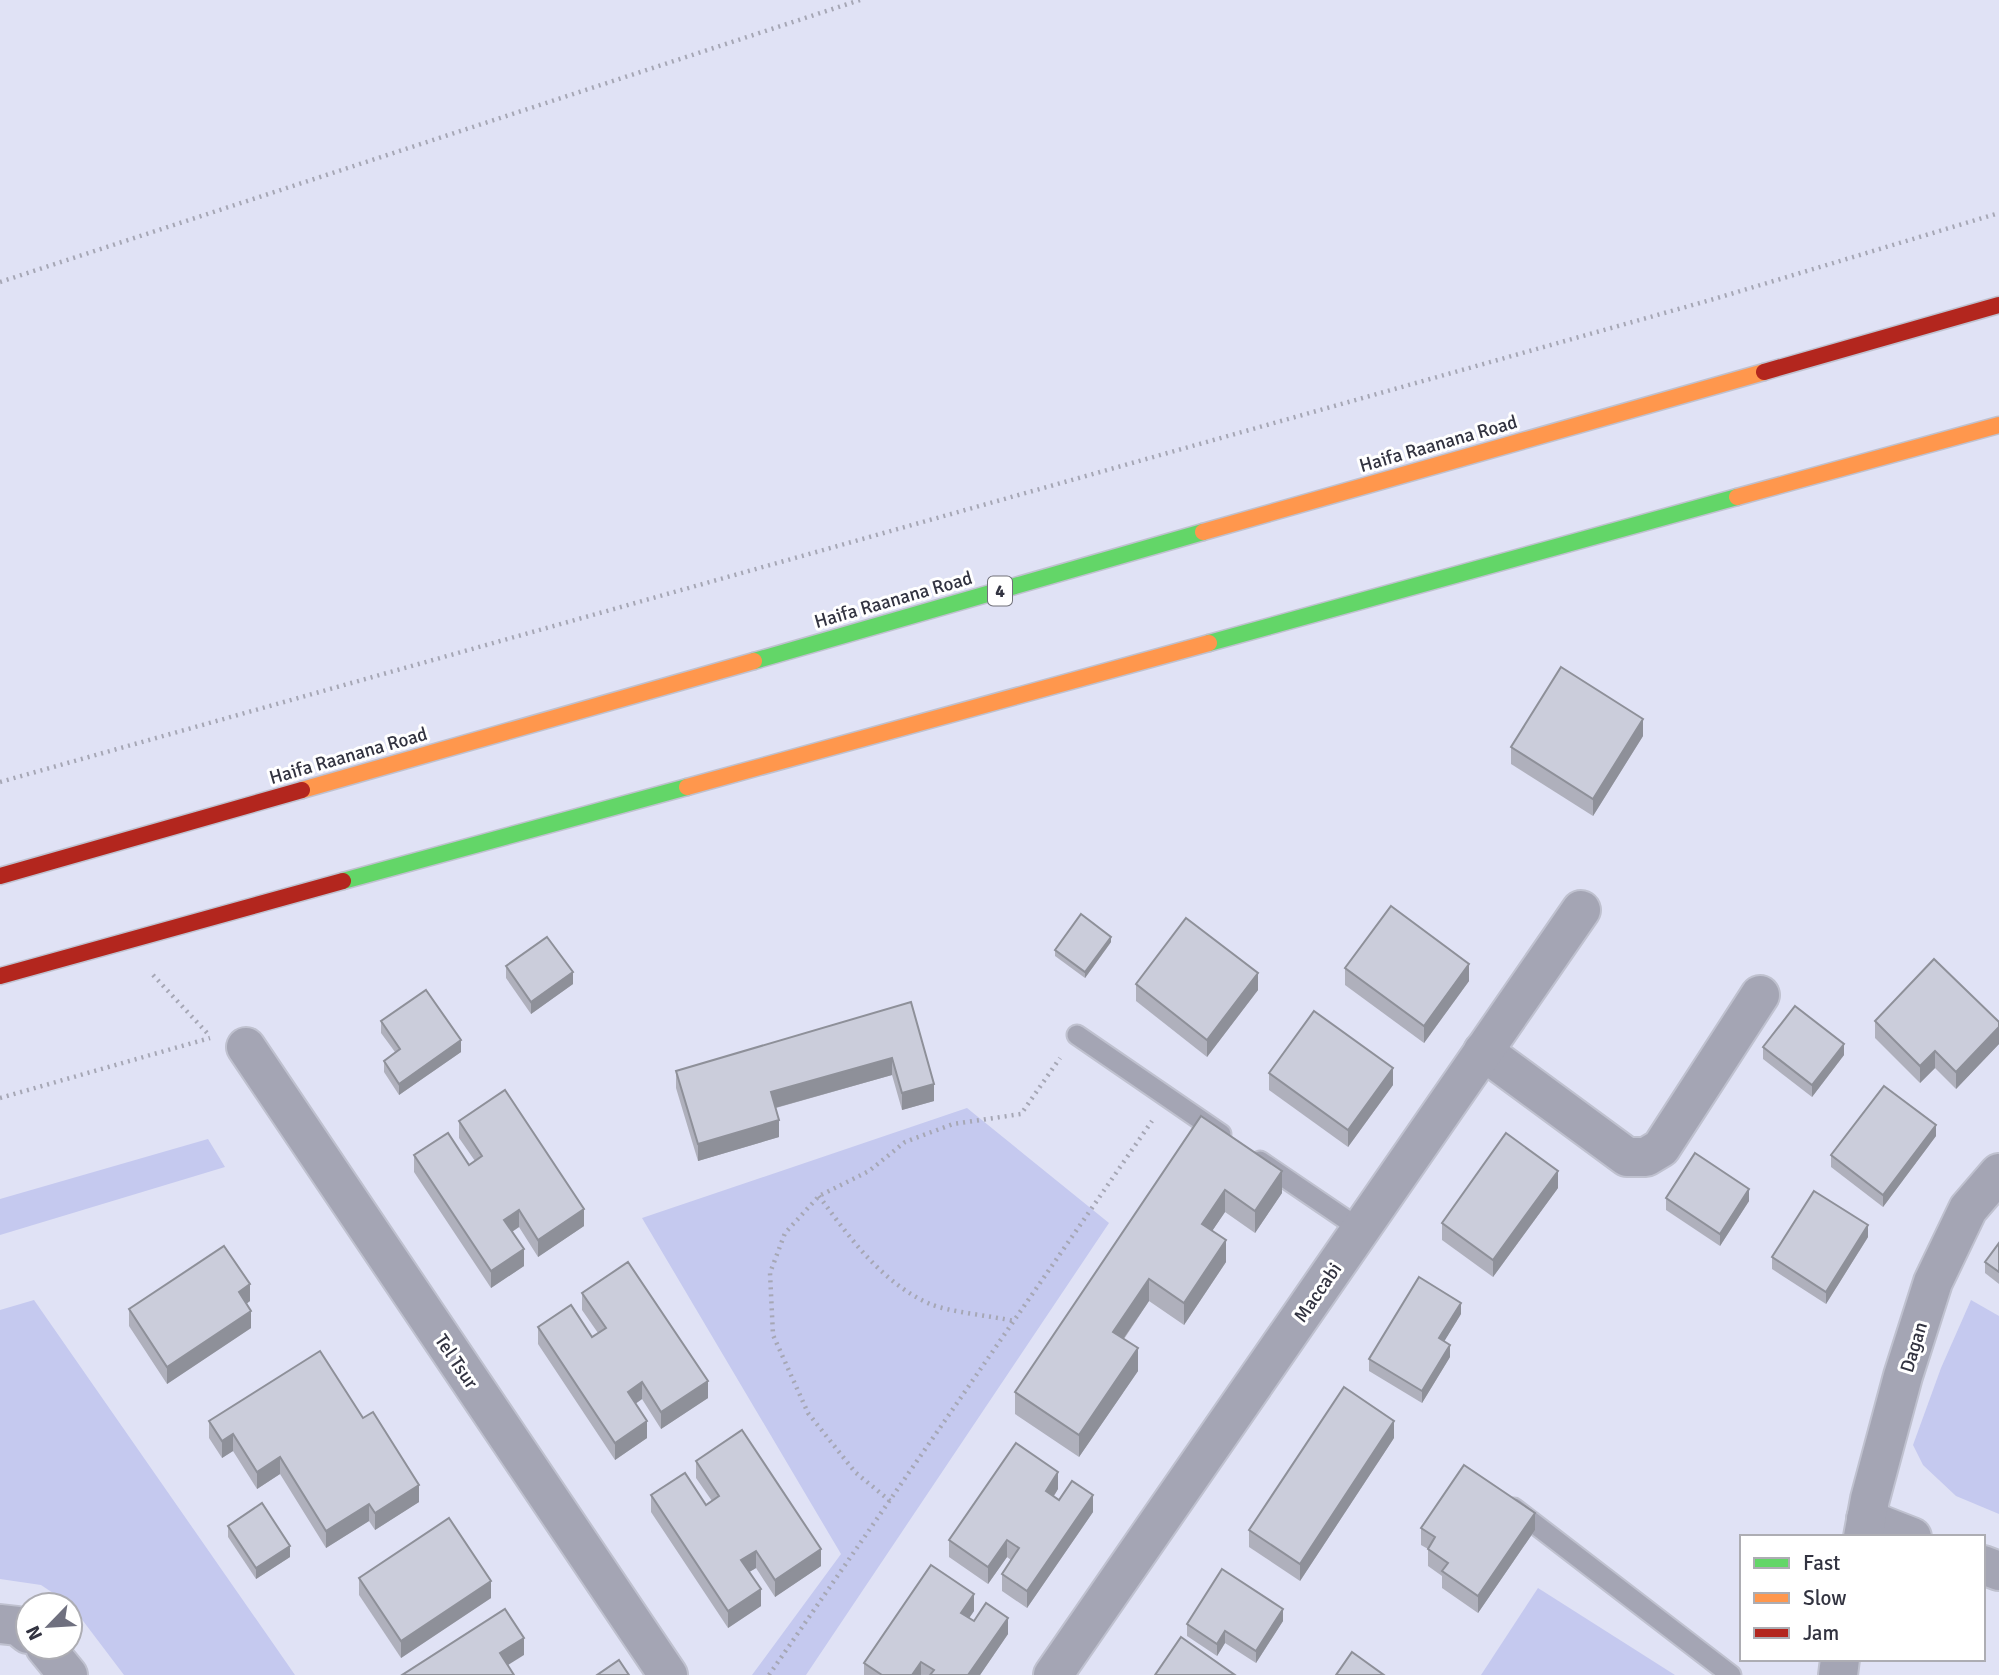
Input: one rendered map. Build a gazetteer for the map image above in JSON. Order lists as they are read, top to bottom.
{
  "streets": {
    "highway": ["Haifa Raanana Road", "4"],
    "street": ["Maccabi", "Dagan", "Tel Tsur"]
  },
  "legend": ["Fast", "Slow", "Jam"],
  "north": "bottom left"
}
